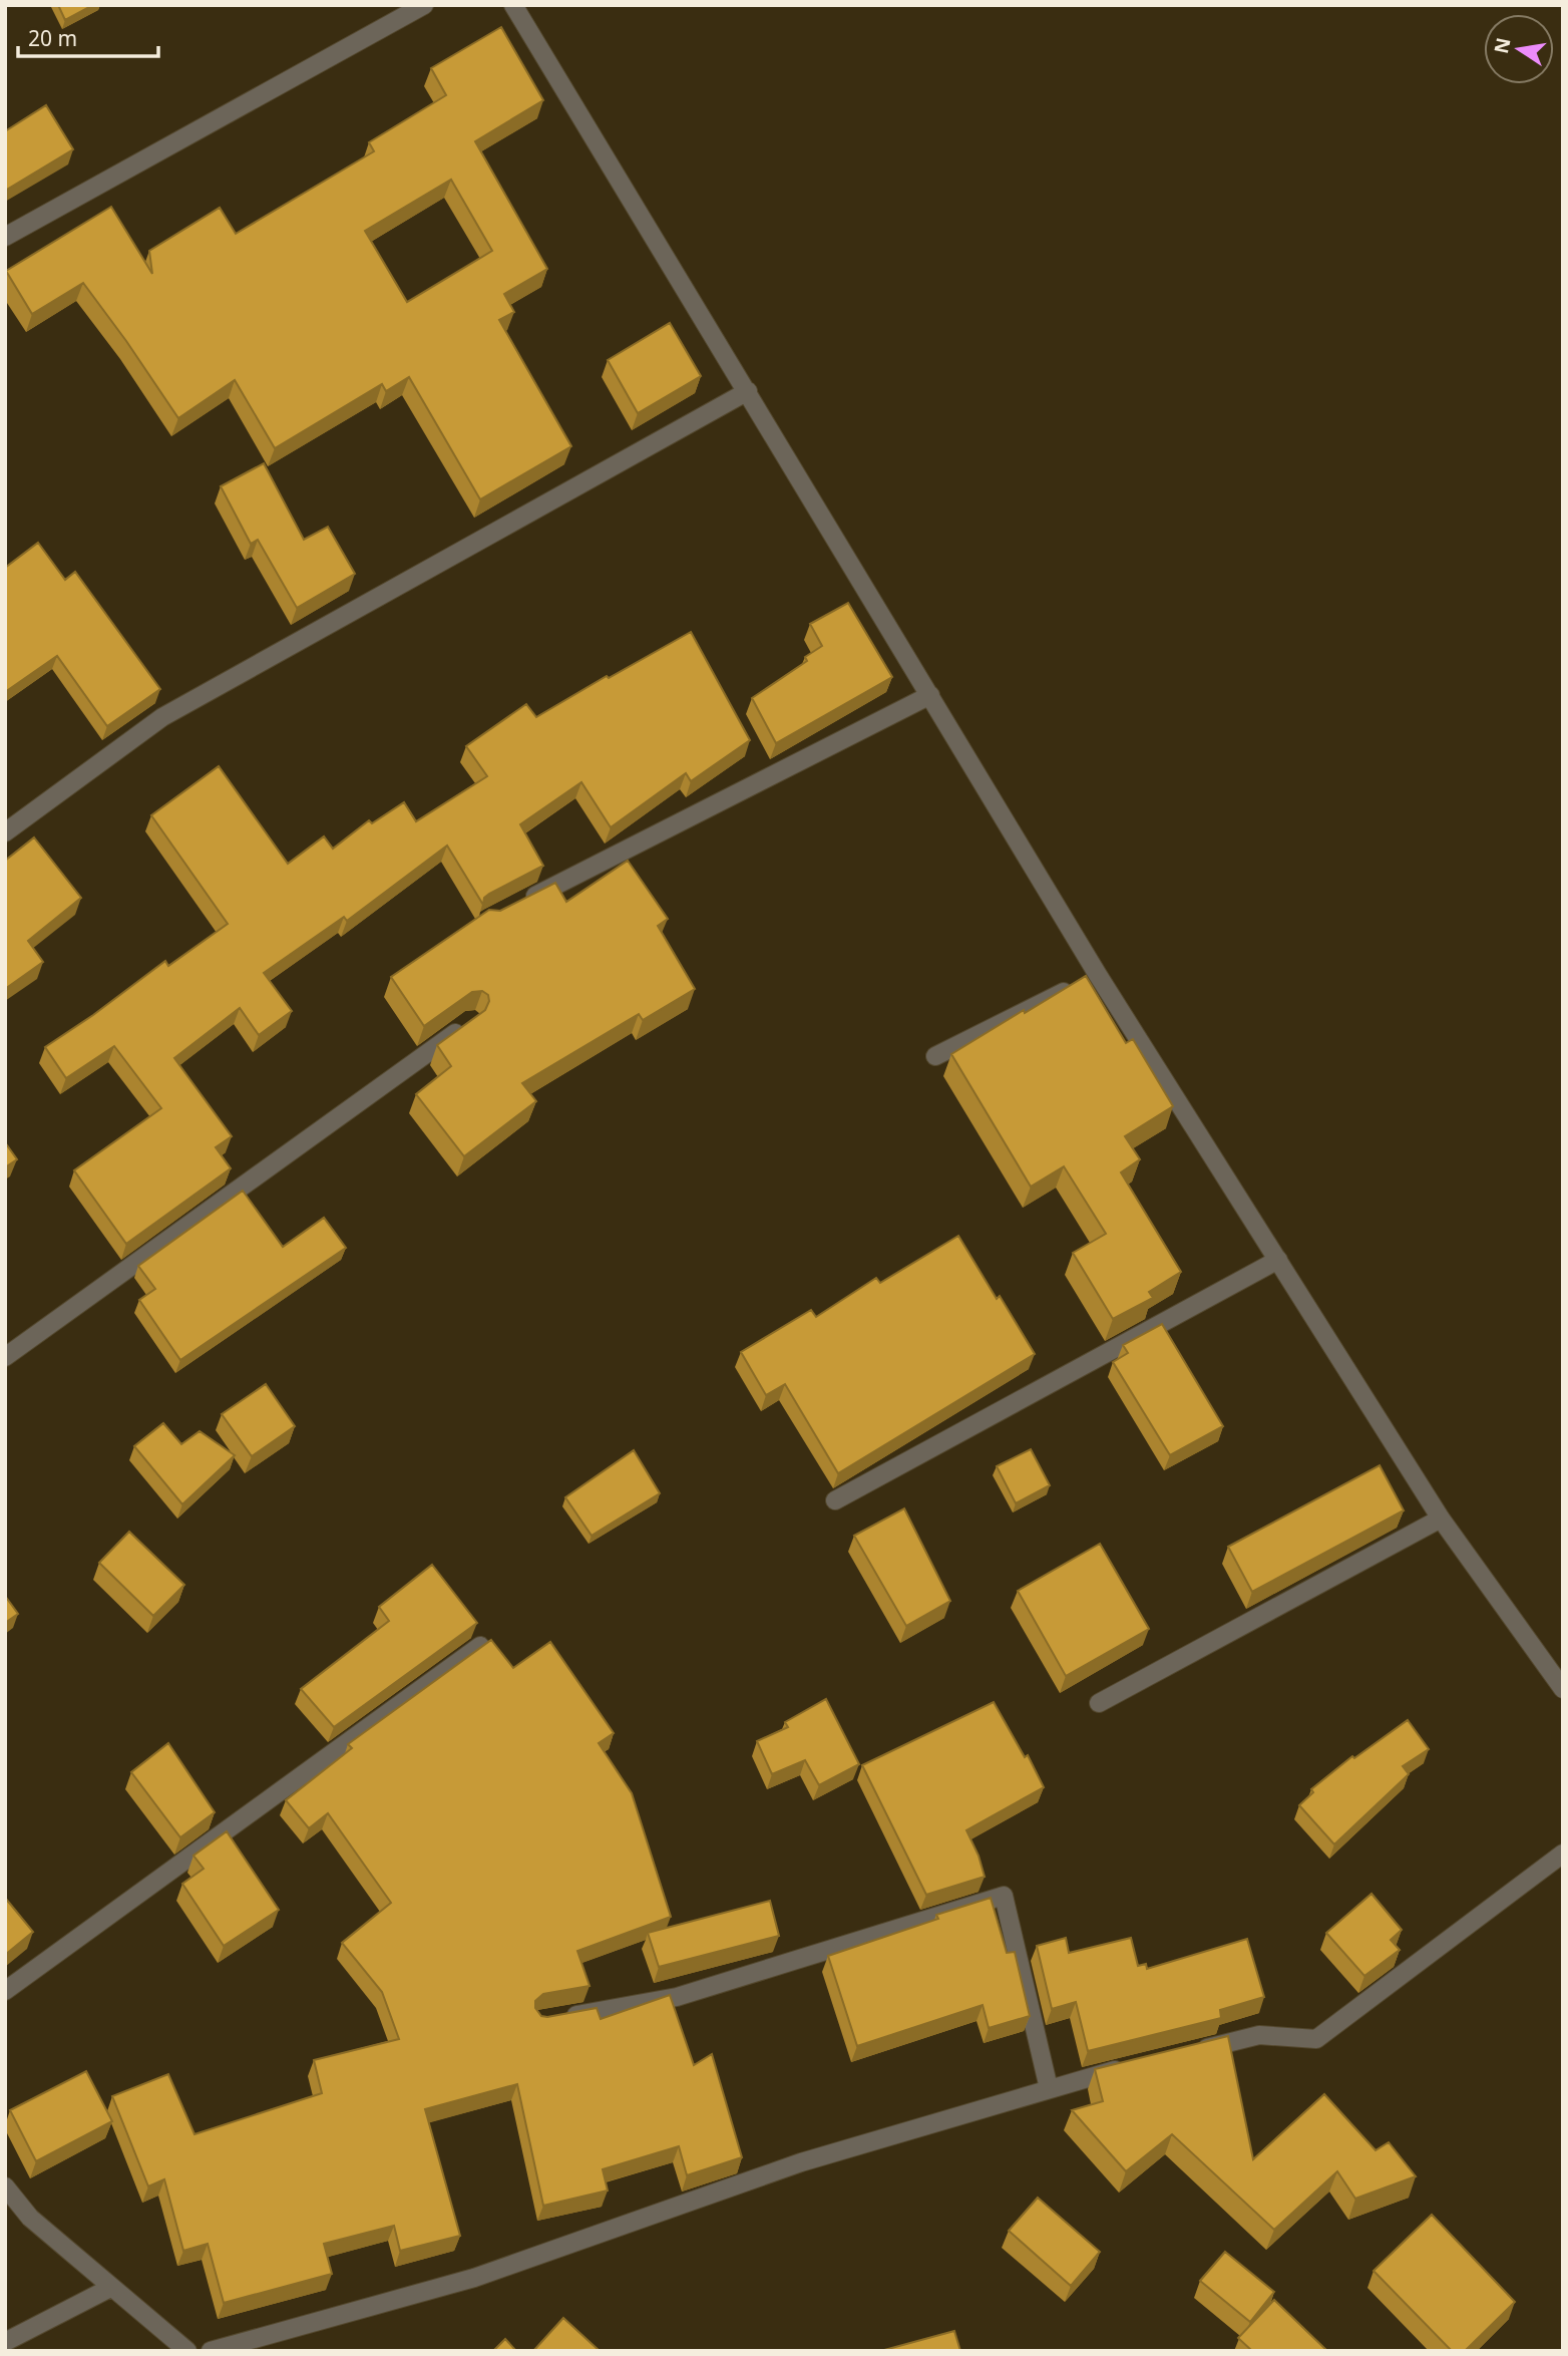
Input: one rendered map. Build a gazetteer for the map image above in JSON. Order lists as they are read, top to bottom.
{
  "scale_bar": "20 m",
  "north": "left"
}
